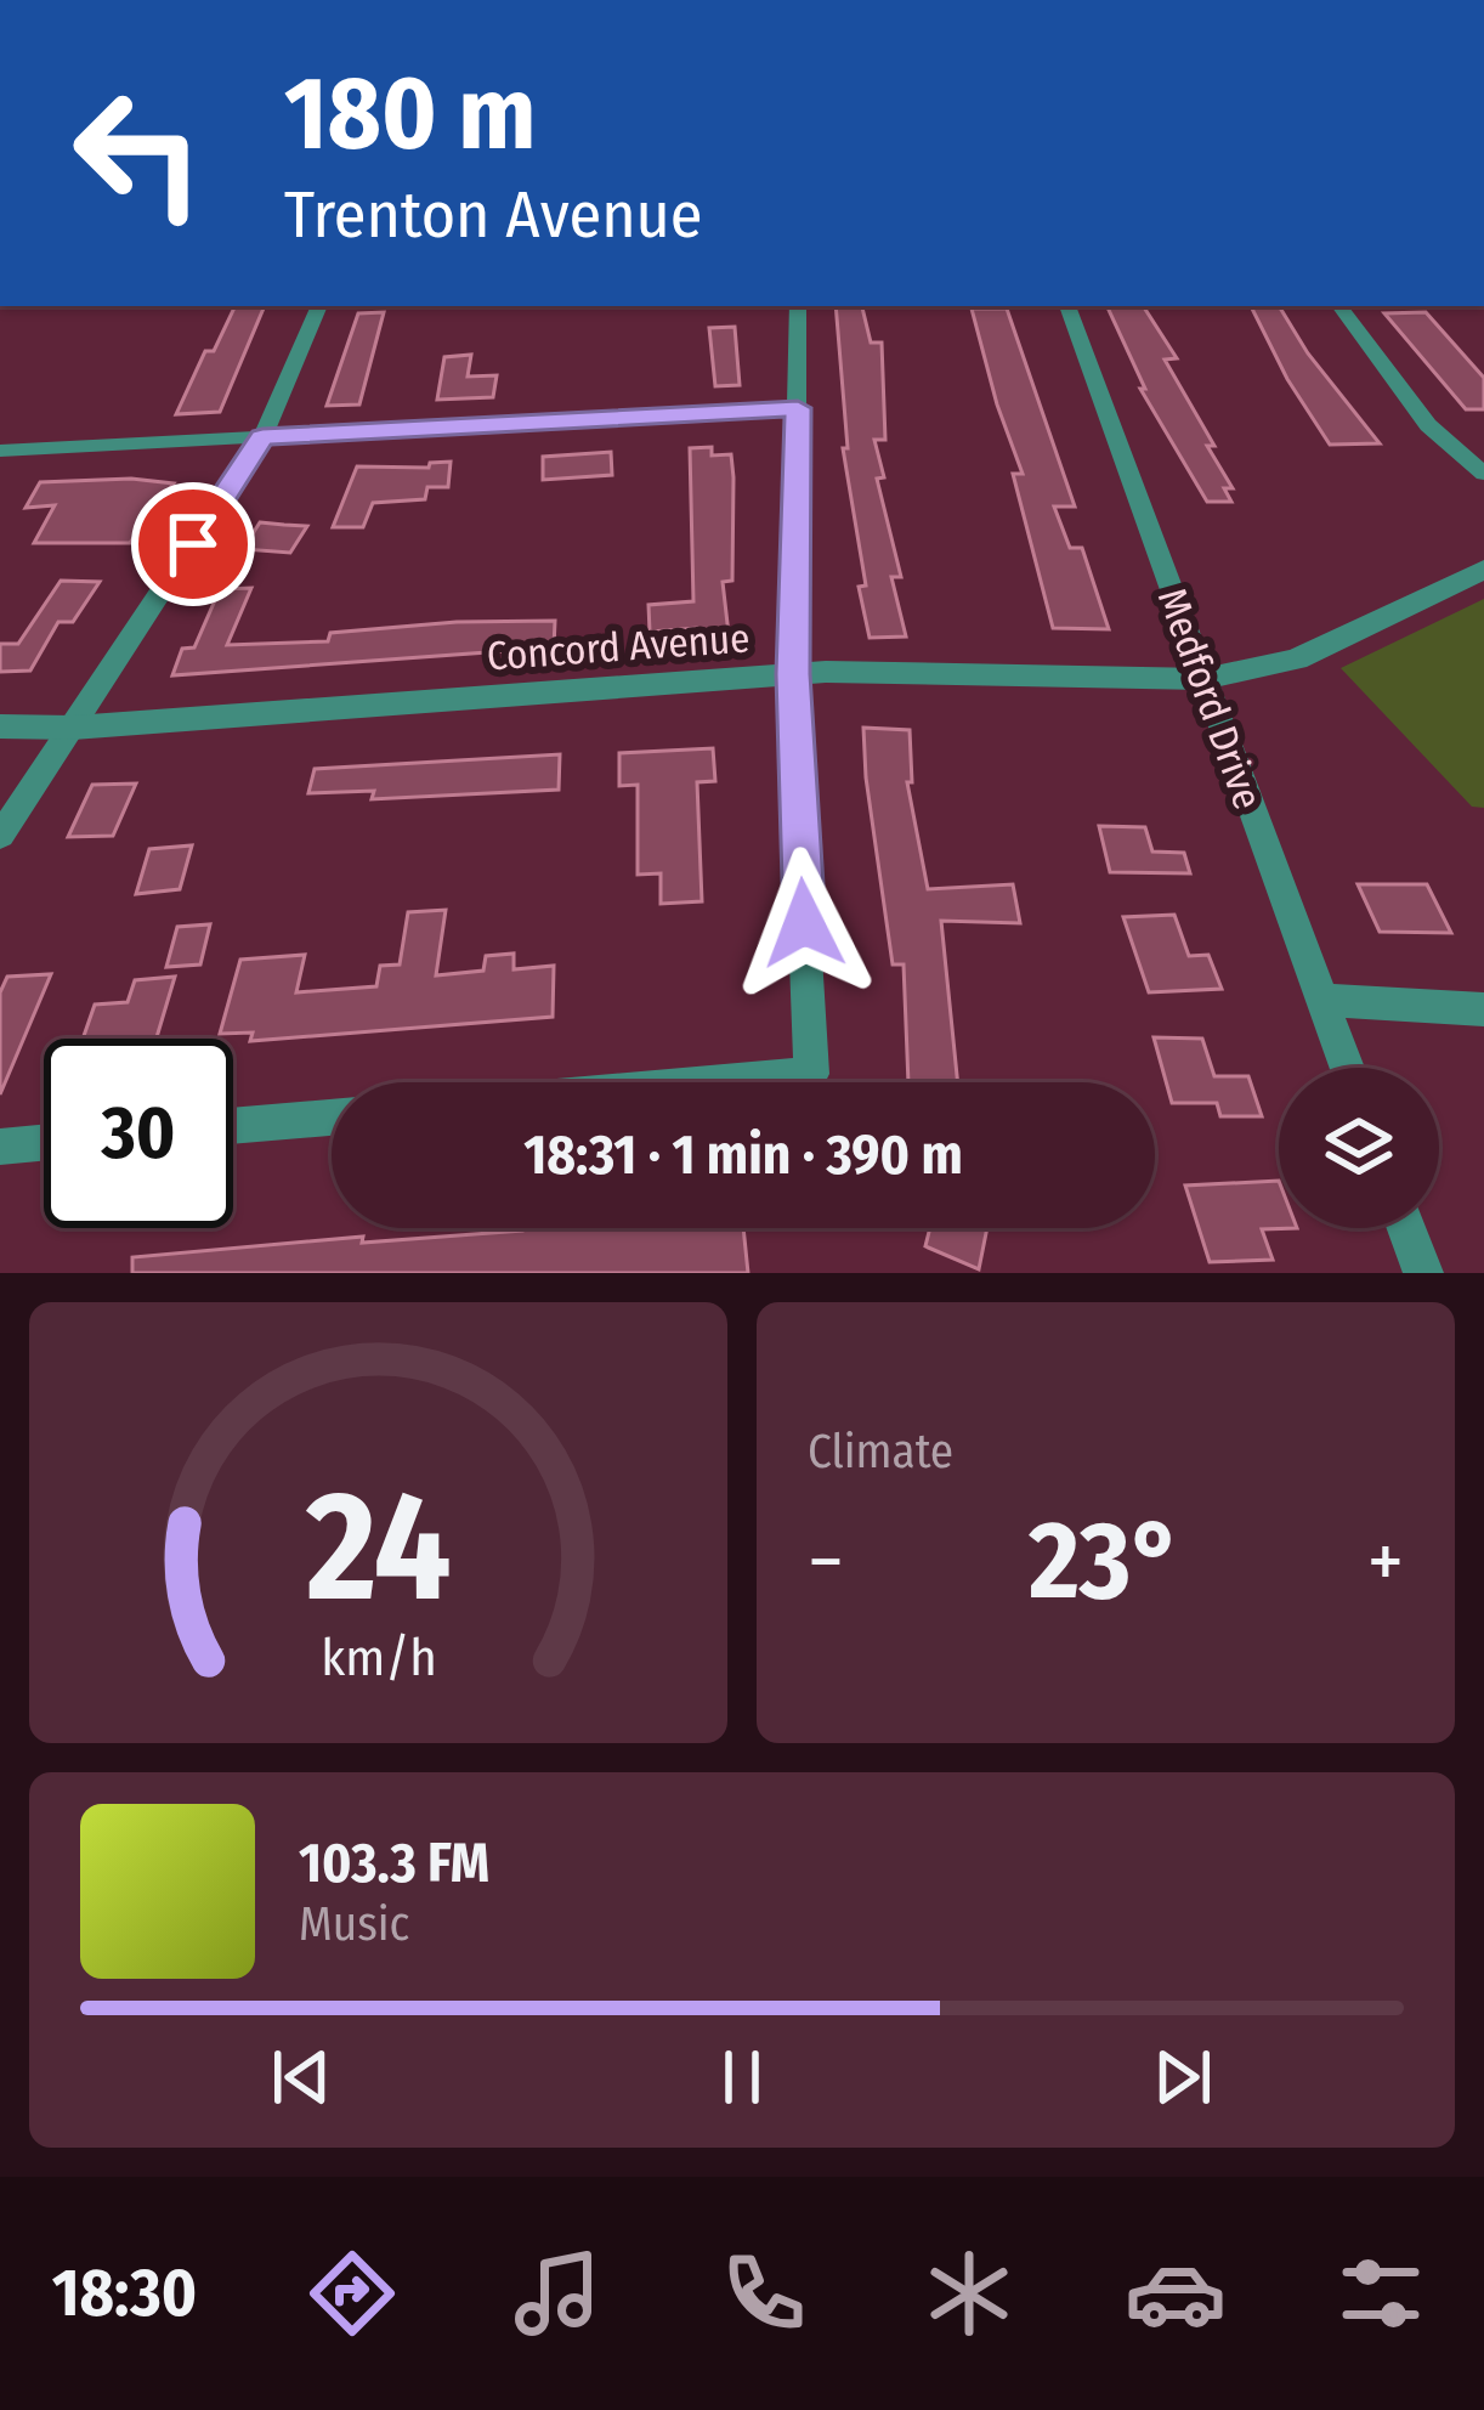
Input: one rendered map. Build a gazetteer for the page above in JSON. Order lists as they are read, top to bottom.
{
  "streets": {
    "street": ["Concord Avenue", "Medford Drive"]
  },
  "crossings": [
    ["Concord Avenue", "Medford Drive"]
  ],
  "page": {
    "turn": ["180 m", "Trenton Avenue"],
    "limit": "30",
    "trip": "18:31 · 1 min · 390 m",
    "tile": "Climate",
    "heat": ["−", "23°", "+"],
    "song": ["103.3 FM", "Music"],
    "tabs": "18:30",
    "gauge": ["24", "km/h"]
  }
}
